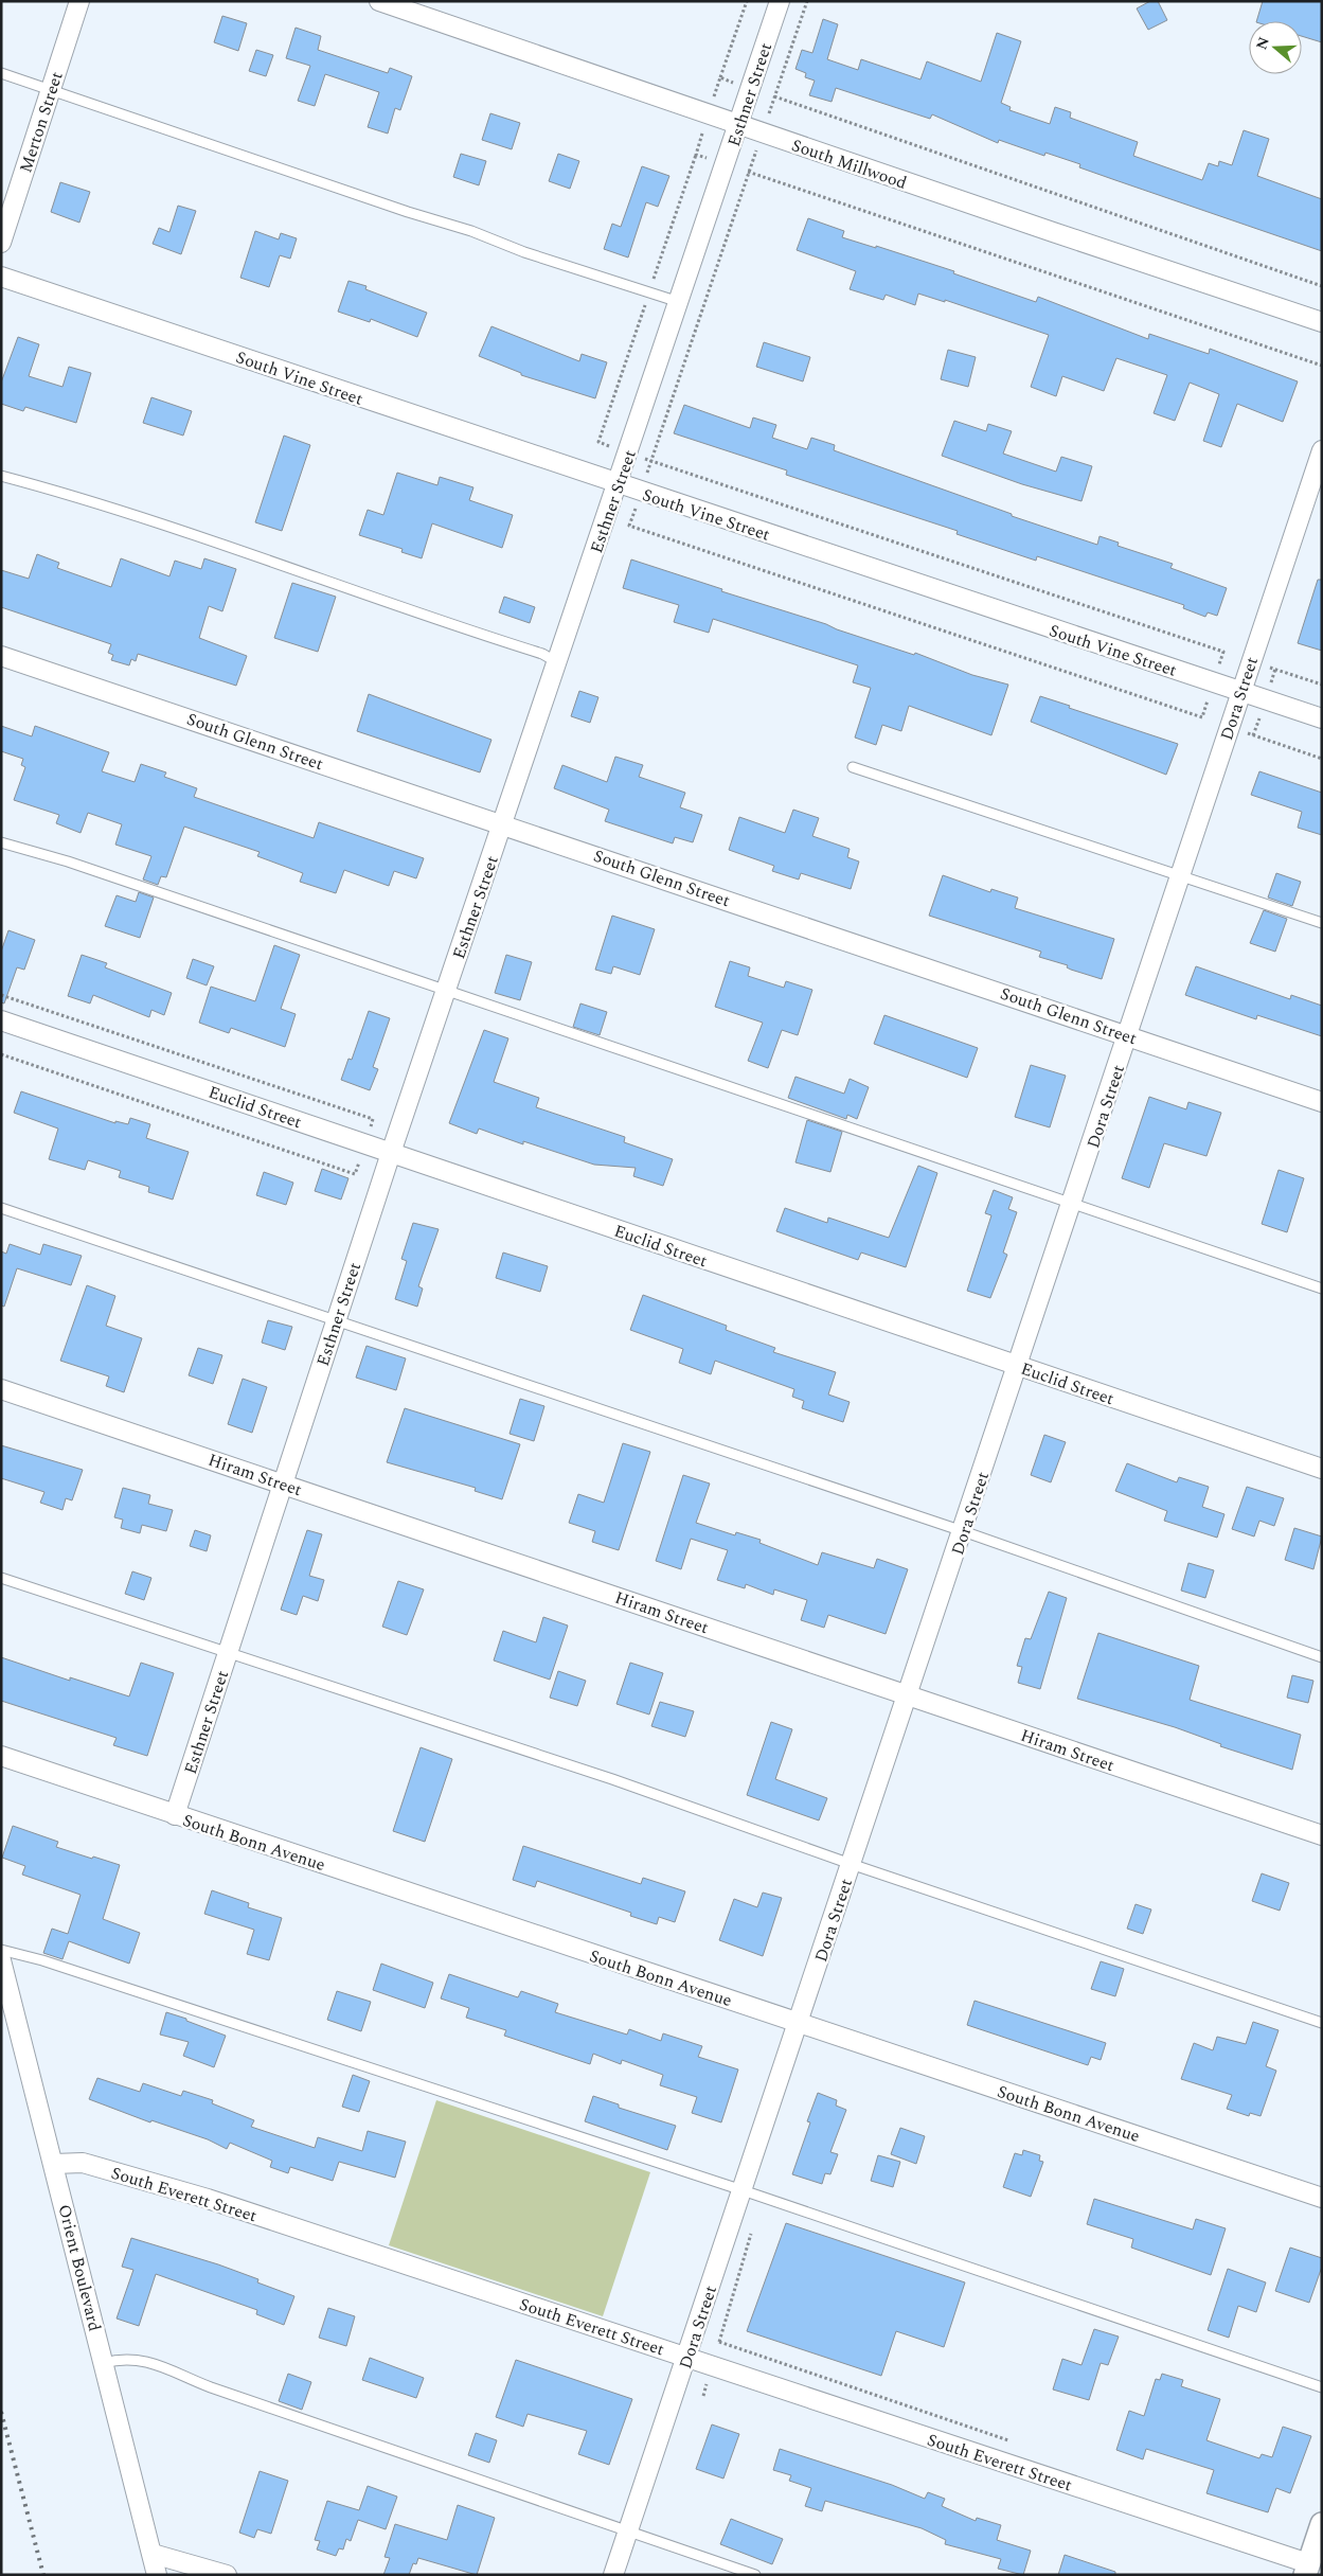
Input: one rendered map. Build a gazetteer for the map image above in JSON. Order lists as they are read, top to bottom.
{
  "streets": {
    "street": [
      "Esthner Street",
      "Merton Street",
      "South Millwood",
      "South Vine Street",
      "Dora Street",
      "South Glenn Street",
      "Euclid Street",
      "Hiram Street",
      "South Bonn Avenue",
      "South Everett Street",
      "Orient Boulevard"
    ]
  },
  "crossings": [
    ["Esthner Street", "South Millwood"],
    ["Esthner Street", "South Vine Street"],
    ["Esthner Street", "South Glenn Street"],
    ["Esthner Street", "Euclid Street"],
    ["Esthner Street", "Hiram Street"],
    ["Esthner Street", "South Bonn Avenue"],
    ["South Vine Street", "Dora Street"],
    ["Dora Street", "South Glenn Street"],
    ["Dora Street", "Euclid Street"],
    ["Dora Street", "Hiram Street"],
    ["Dora Street", "South Bonn Avenue"],
    ["Dora Street", "South Everett Street"],
    ["South Everett Street", "Orient Boulevard"]
  ],
  "north": "left"
}
